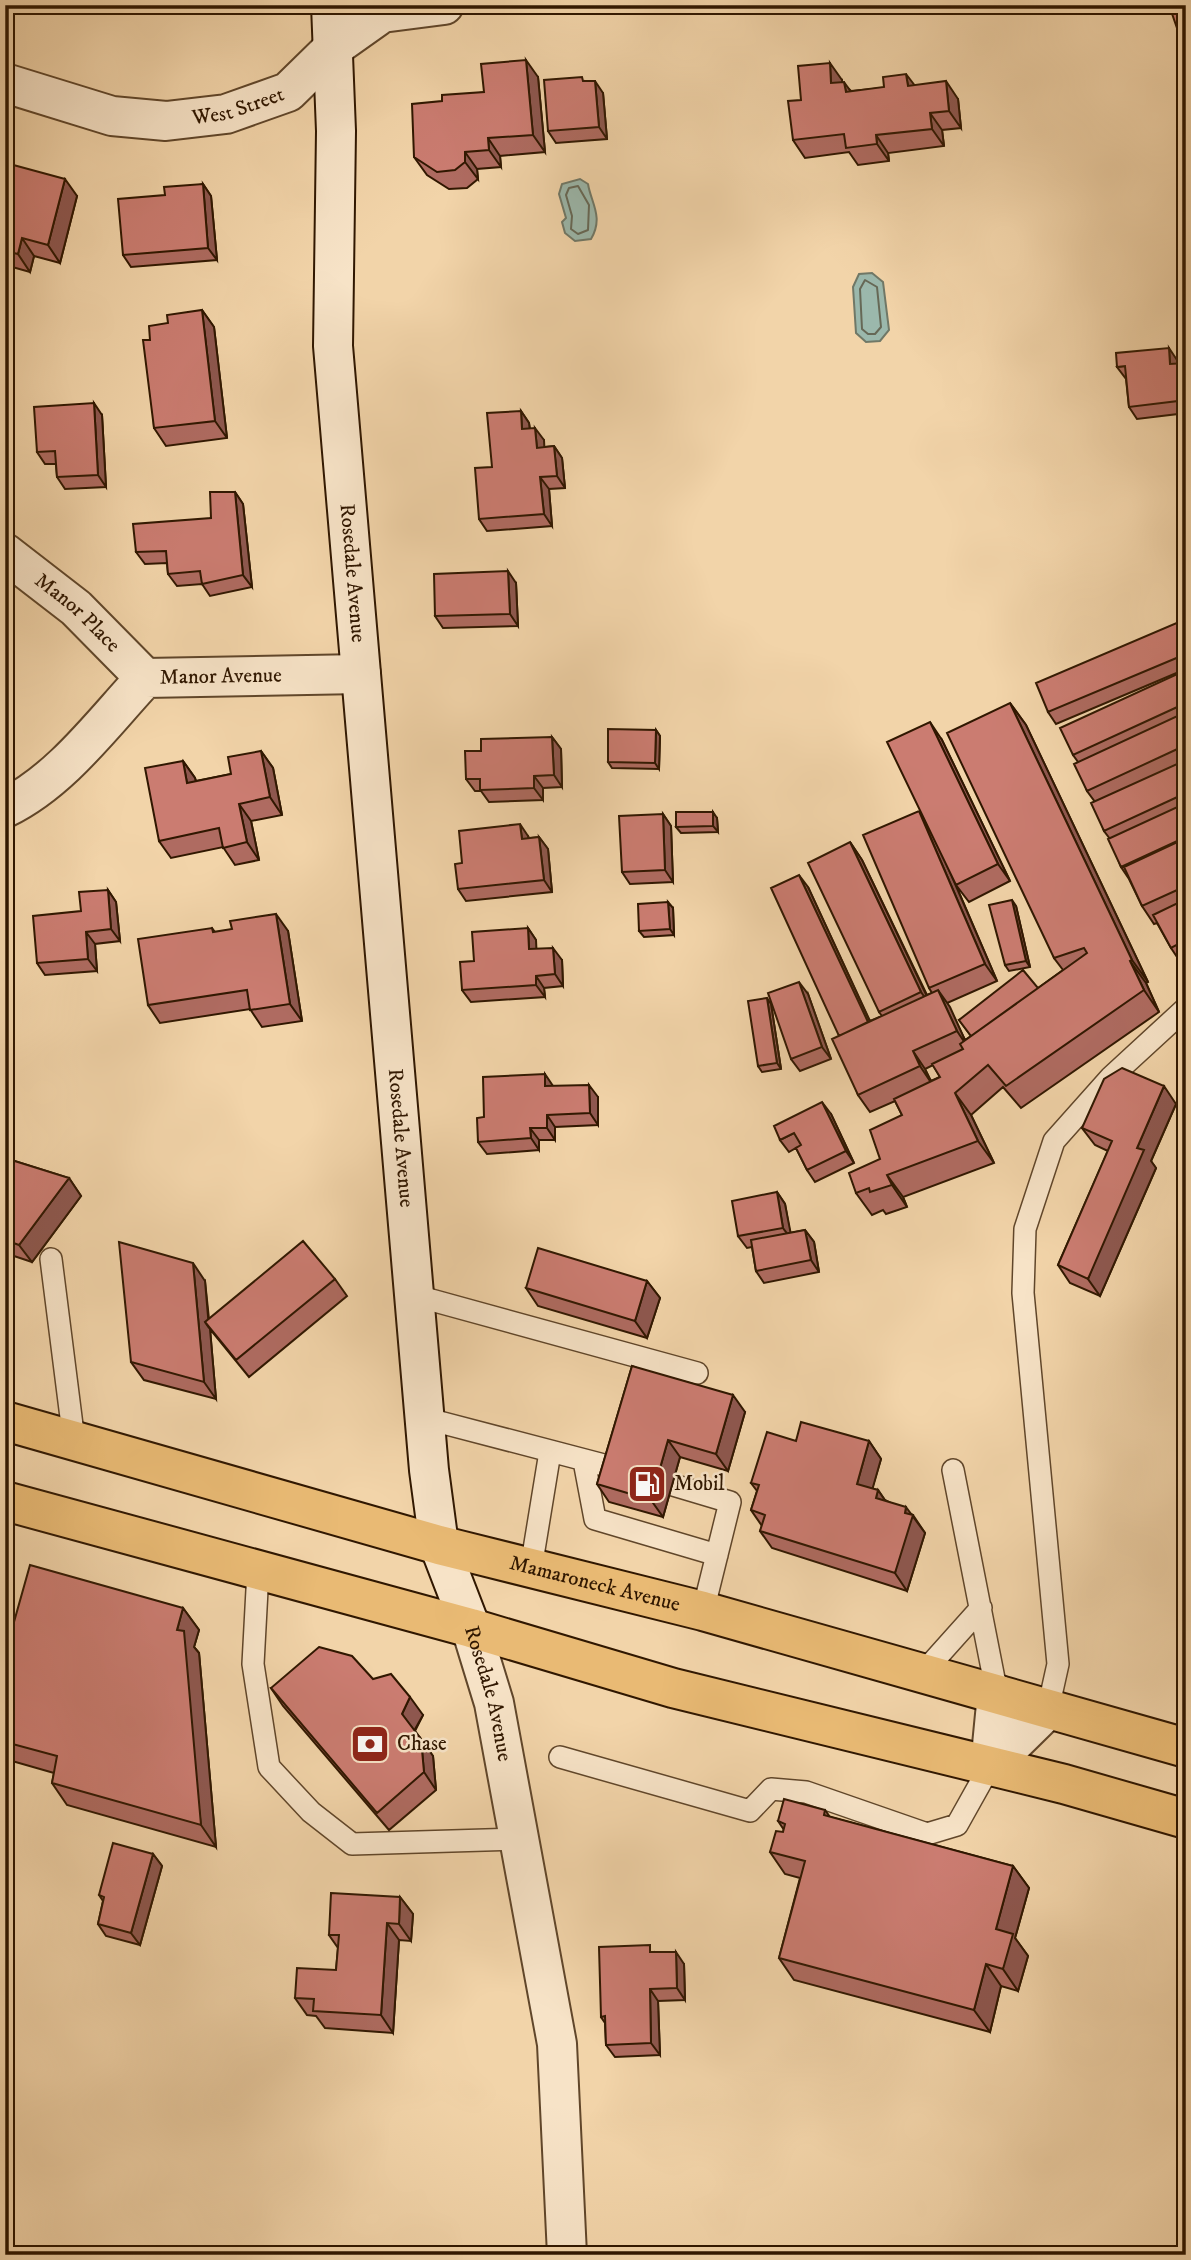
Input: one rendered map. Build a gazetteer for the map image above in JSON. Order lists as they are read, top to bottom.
{
  "streets": {
    "main road": ["Mamaroneck Avenue"],
    "street": [
      "West Street",
      "Rosedale Avenue",
      "Manor Place",
      "Manor Avenue"
    ]
  },
  "crossings": [
    ["West Street", "Rosedale Avenue"],
    ["Rosedale Avenue", "Manor Avenue"],
    ["Rosedale Avenue", "Mamaroneck Avenue"],
    ["Manor Place", "Manor Avenue"]
  ],
  "places": {
    "fuel station": ["Mobil"],
    "bank": ["Chase"]
  }
}
